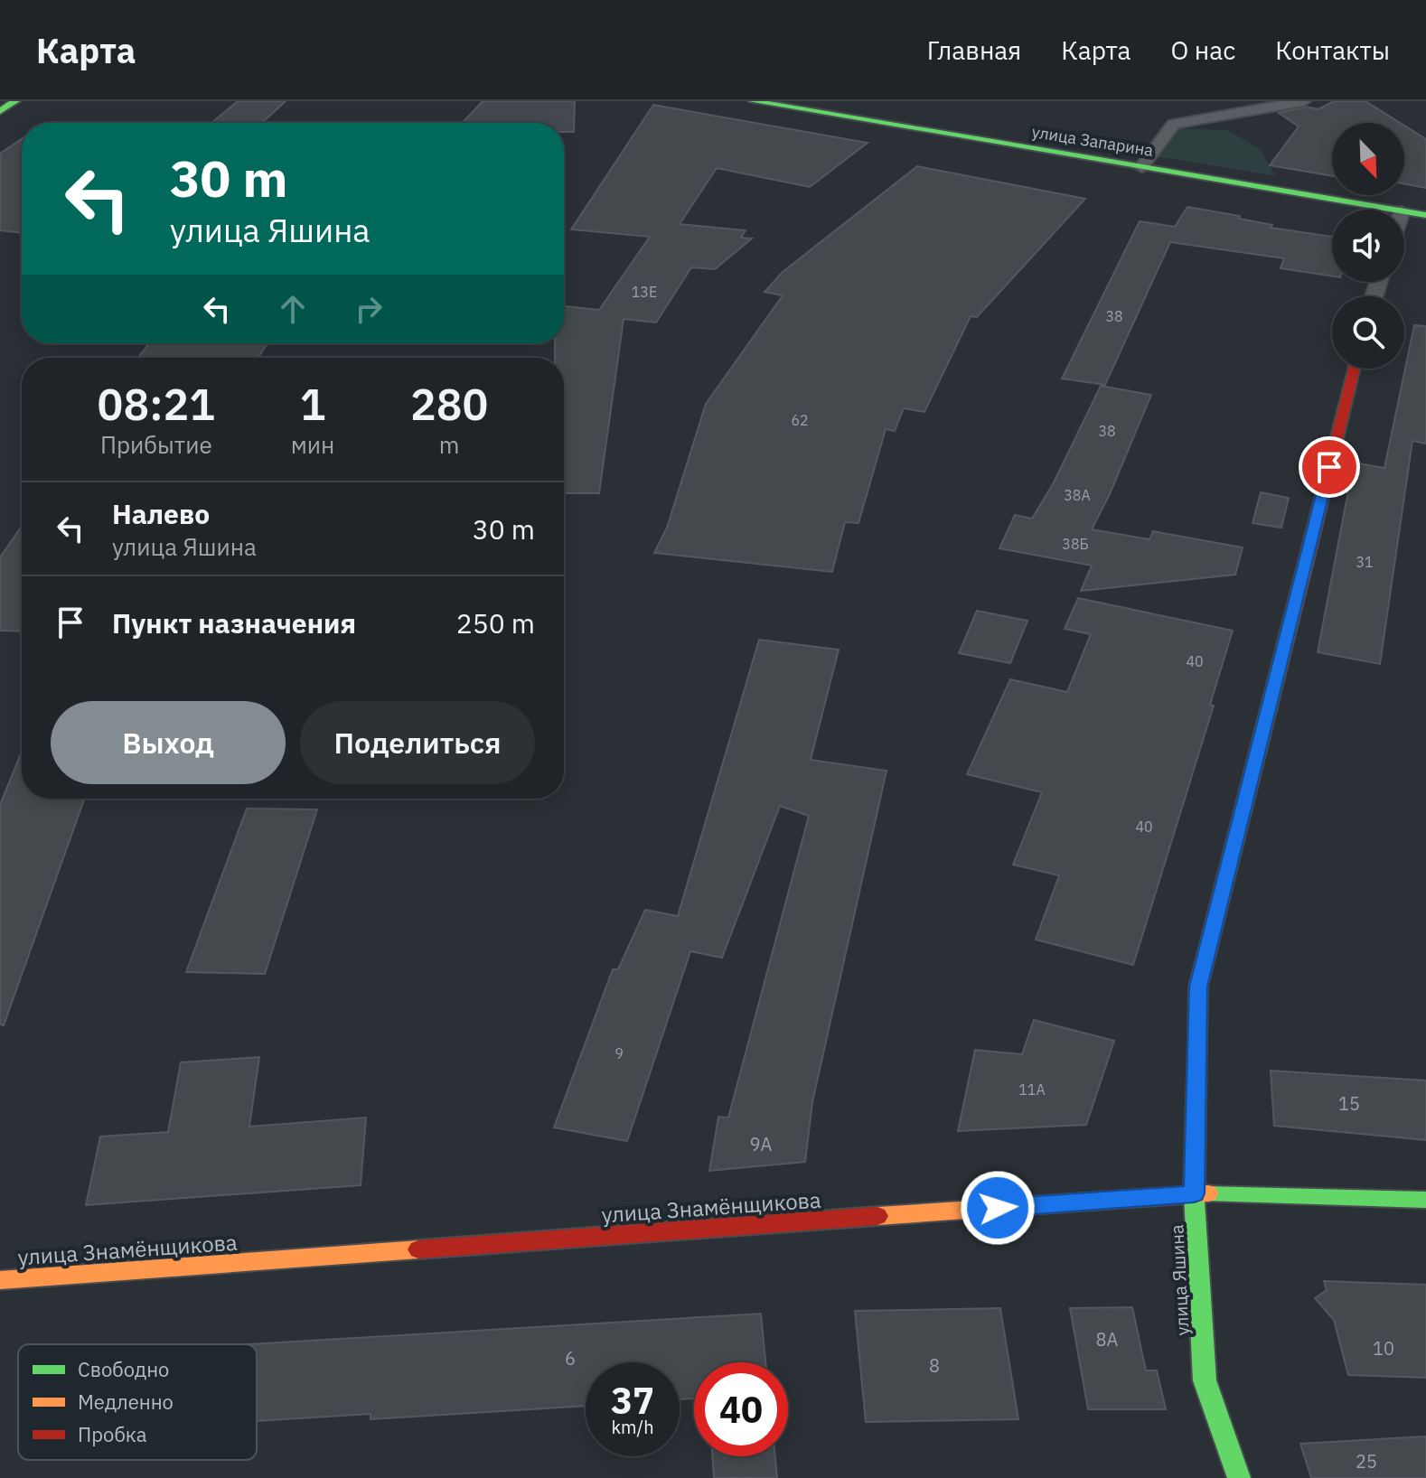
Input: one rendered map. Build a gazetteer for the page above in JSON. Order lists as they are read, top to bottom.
{
  "streets": {
    "street": ["улица Запарина", "улица Знамёнщикова", "улица Яшина"]
  },
  "crossings": [
    ["улица Знамёнщикова", "улица Яшина"]
  ],
  "house_numbers": [
    "13Е",
    "38",
    "62",
    "38",
    "38А",
    "38Б",
    "31",
    "40",
    "40",
    "9",
    "11А",
    "15",
    "9А",
    "8А",
    "10",
    "6",
    "8",
    "25"
  ],
  "legend": ["Свободно", "Медленно", "Пробка"],
  "north": "bottom right",
  "page": {
    "header": "Карта",
    "nav": [
      "Главная",
      "Карта",
      "О нас",
      "Контакты"
    ],
    "turn": ["30 m", "улица Яшина"],
    "eta": [
      "08:21",
      "Прибытие",
      "1",
      "мин",
      "280",
      "m"
    ],
    "list": [
      {
        "name": "Налево",
        "note": "улица Яшина",
        "value": "30 m"
      },
      {
        "name": "Пункт назначения",
        "value": "250 m"
      }
    ],
    "buttons": ["Выход", "Поделиться"],
    "speed": "37 km/h",
    "limit": "40"
  }
}
